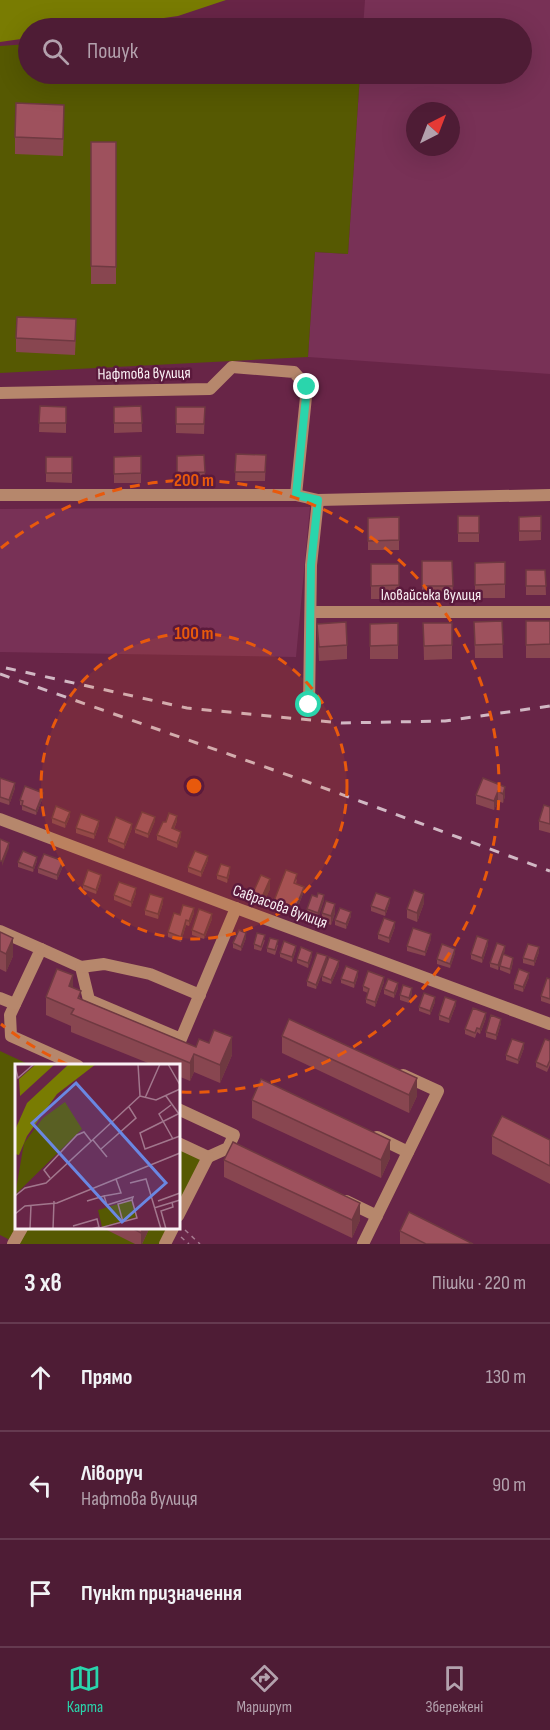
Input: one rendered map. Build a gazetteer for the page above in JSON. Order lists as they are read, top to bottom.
{
  "streets": {
    "street": ["Нафтова вулиця", "Іловайська вулиця", "Саврасова вулиця"]
  },
  "north": "top right",
  "page": {
    "search": "Пошук",
    "heading": ["3 хв", "Пішки · 220 m"],
    "list": [
      ["Прямо", "130 m"],
      ["Ліворуч", "Нафтова вулиця", "90 m"],
      "Пункт призначення"
    ],
    "nav": ["Карта", "Маршрут", "Збережені"]
  },
  "rings": ["200 m", "100 m"]
}
